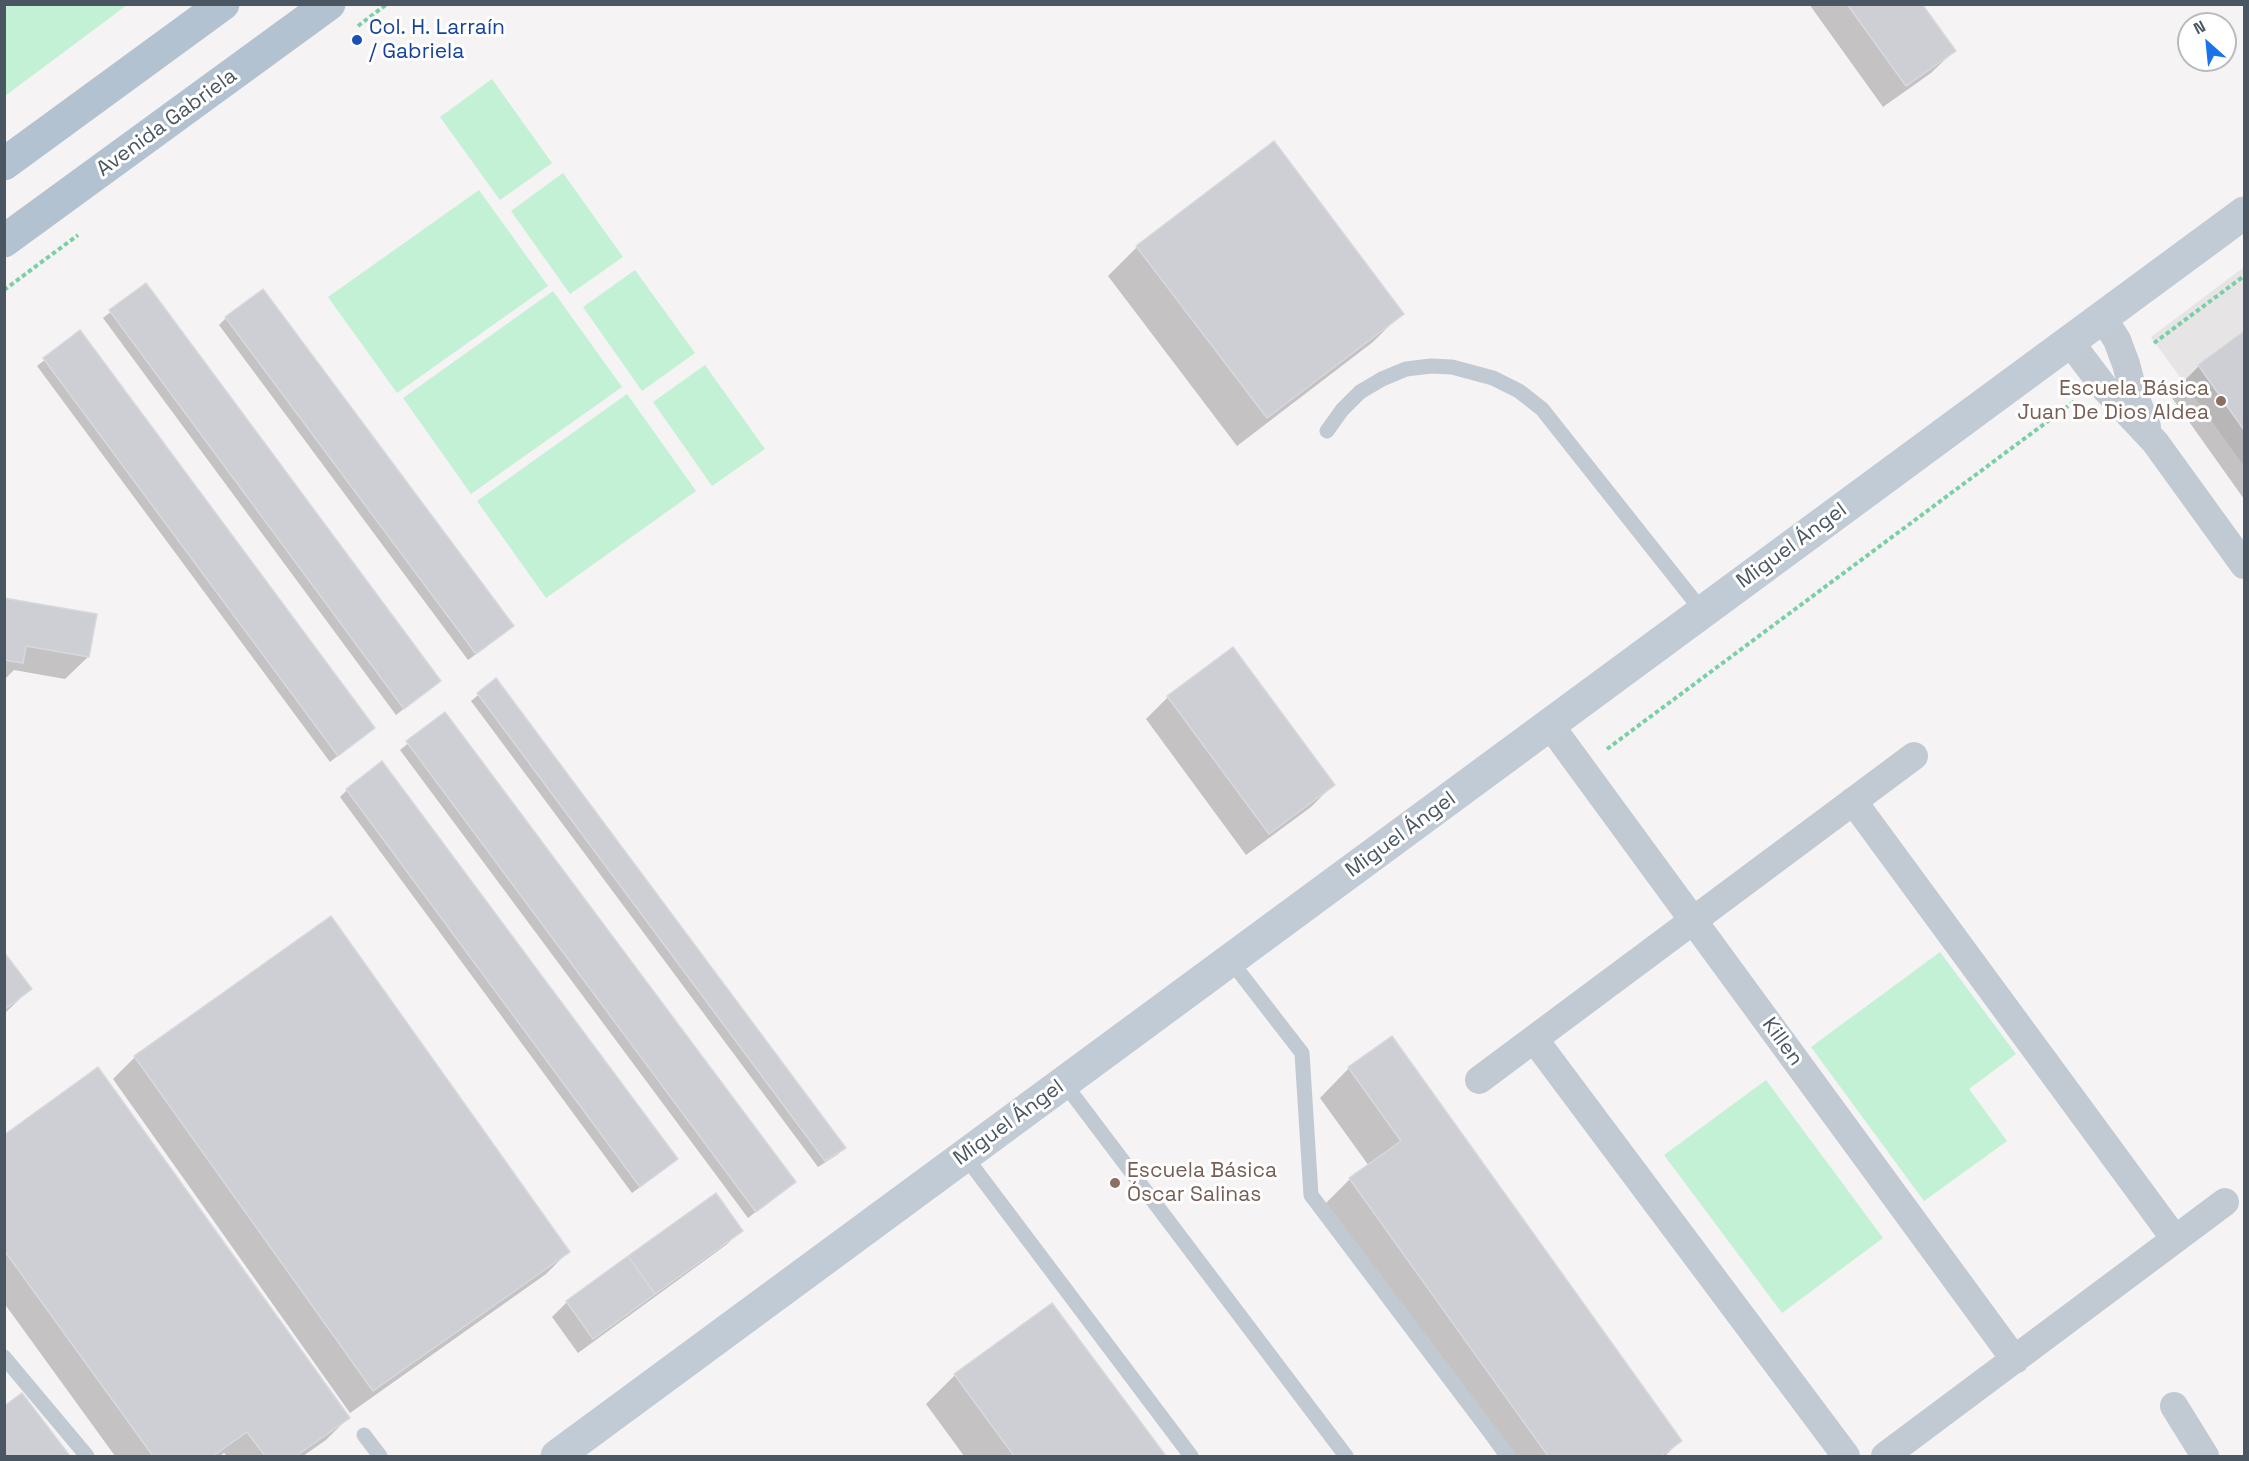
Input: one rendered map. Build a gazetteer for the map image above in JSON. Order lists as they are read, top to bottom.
{
  "streets": {
    "main road": ["Avenida Gabriela"],
    "street": ["Miguel Ángel", "Killen"]
  },
  "crossings": [
    ["Miguel Ángel", "Killen"]
  ],
  "places": ["Col. H. Larraín / Gabriela", "Escuela Básica Juan De Dios Aldea", "Escuela Básica Óscar Salinas"],
  "north": "top left"
}
